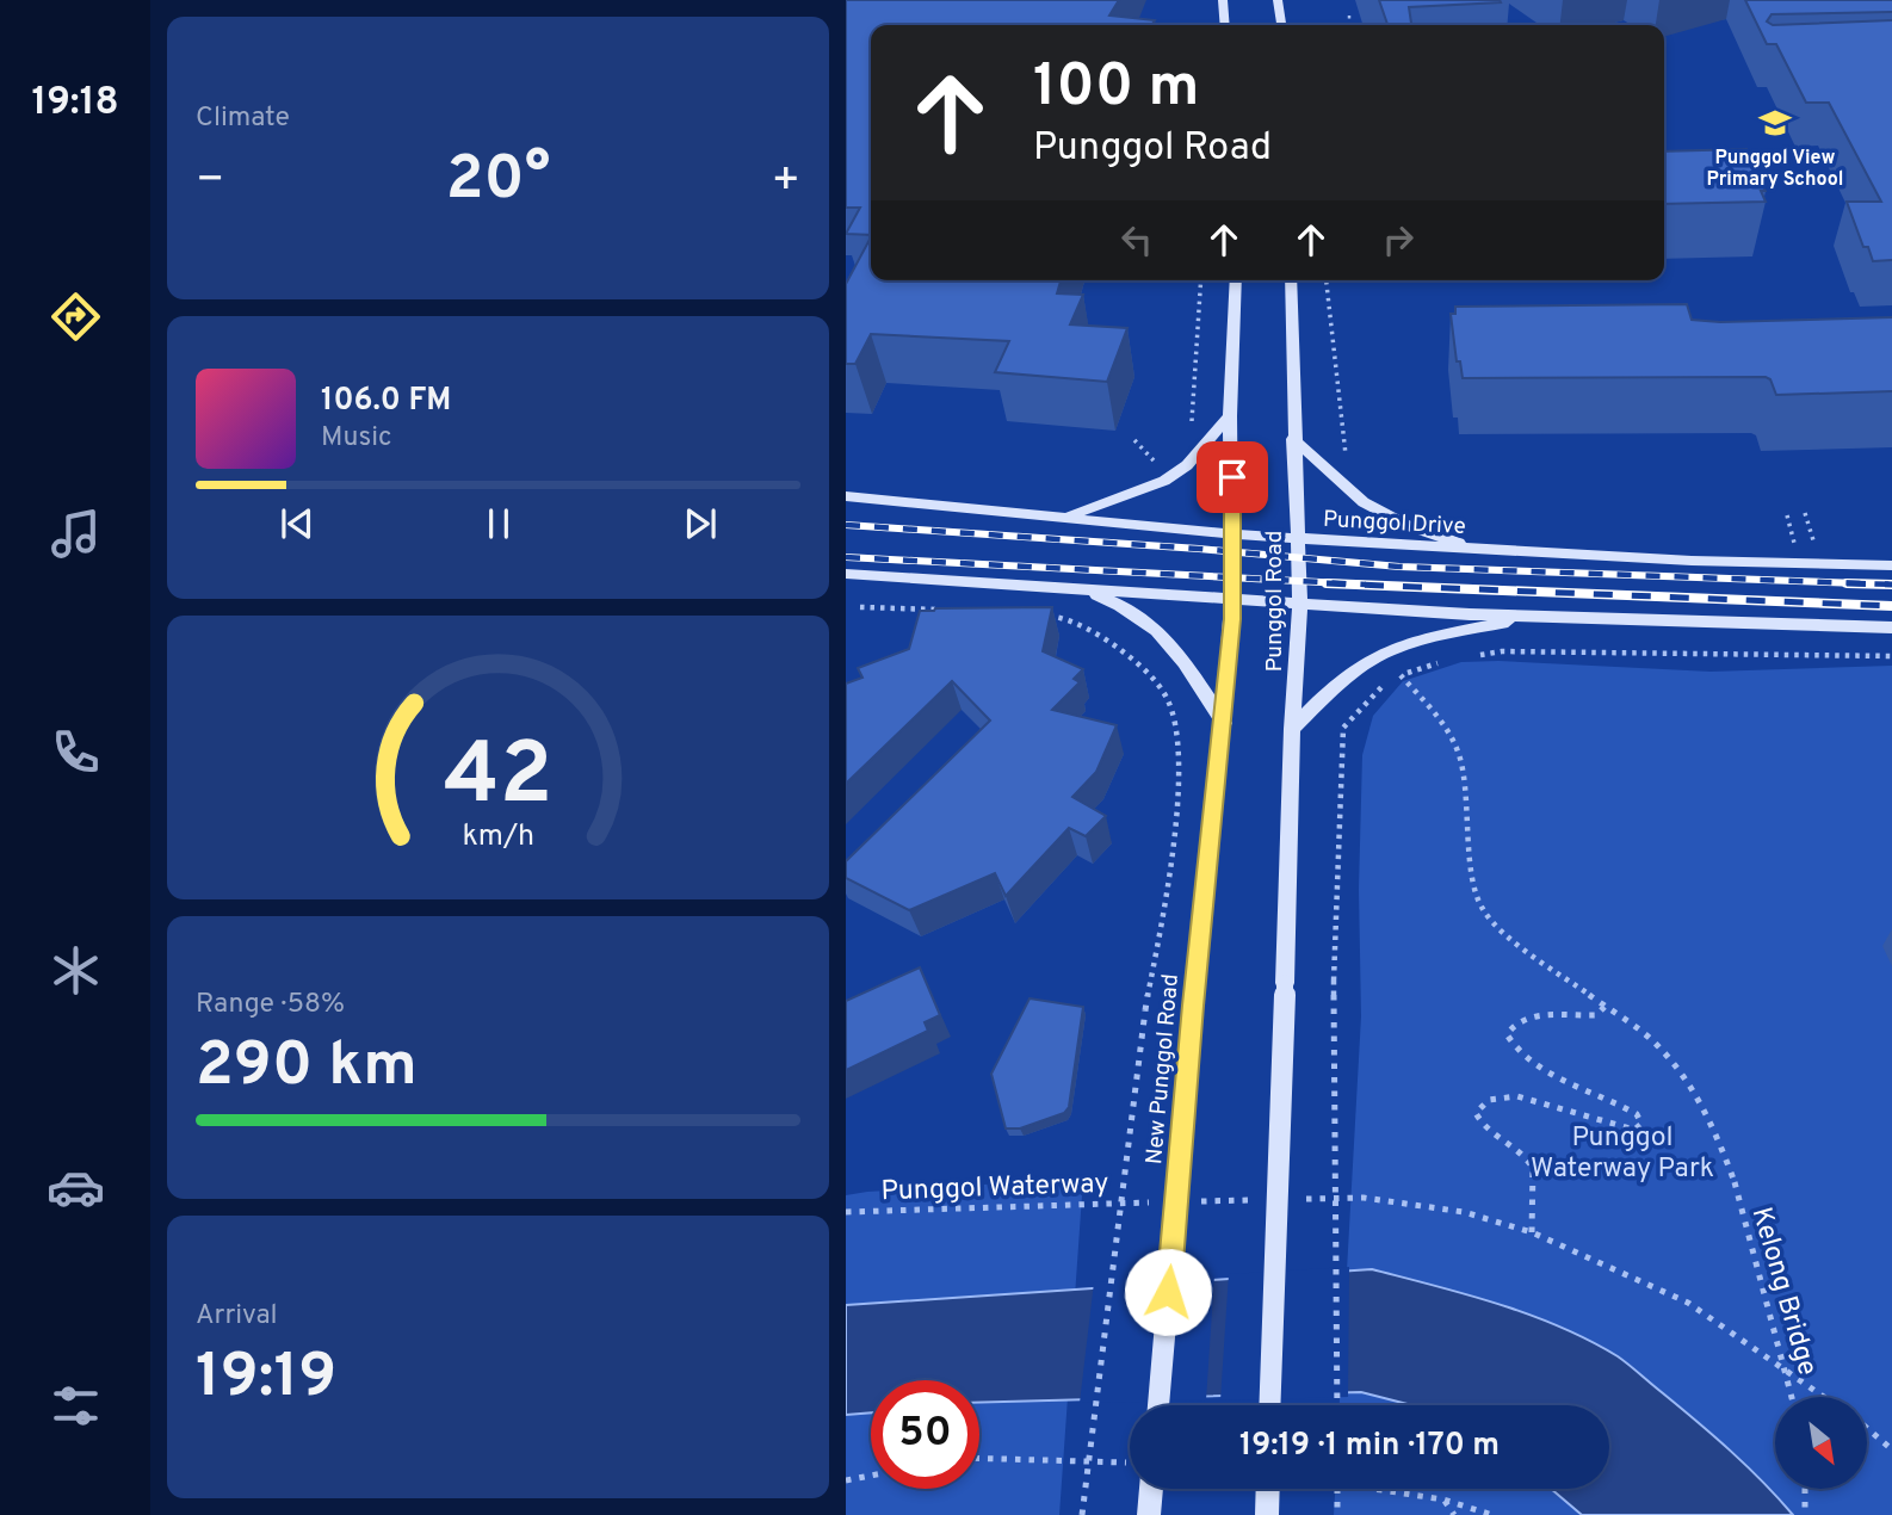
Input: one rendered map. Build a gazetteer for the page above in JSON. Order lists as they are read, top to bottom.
{
  "streets": {
    "main road": ["Punggol Drive", "Punggol Road", "New Punggol Road"],
    "path": ["Punggol Waterway", "Kelong Bridge"]
  },
  "crossings": [
    ["Punggol Drive", "Punggol Road"],
    ["Punggol Road", "New Punggol Road"]
  ],
  "parks": ["Punggol Waterway Park"],
  "places": {
    "school or university": ["Punggol View Primary School"]
  },
  "north": "bottom right",
  "page": {
    "tabs": "19:18",
    "tile": [
      "Climate",
      ["Range · 58%", "290 km"],
      ["Arrival", "19:19"]
    ],
    "turn": ["100 m", "Punggol Road"],
    "heat": ["−", "20°", "+"],
    "song": ["106.0 FM", "Music"],
    "limit": "50",
    "trip": "19:19 · 1 min · 170 m",
    "gauge": ["42", "km/h"]
  }
}
